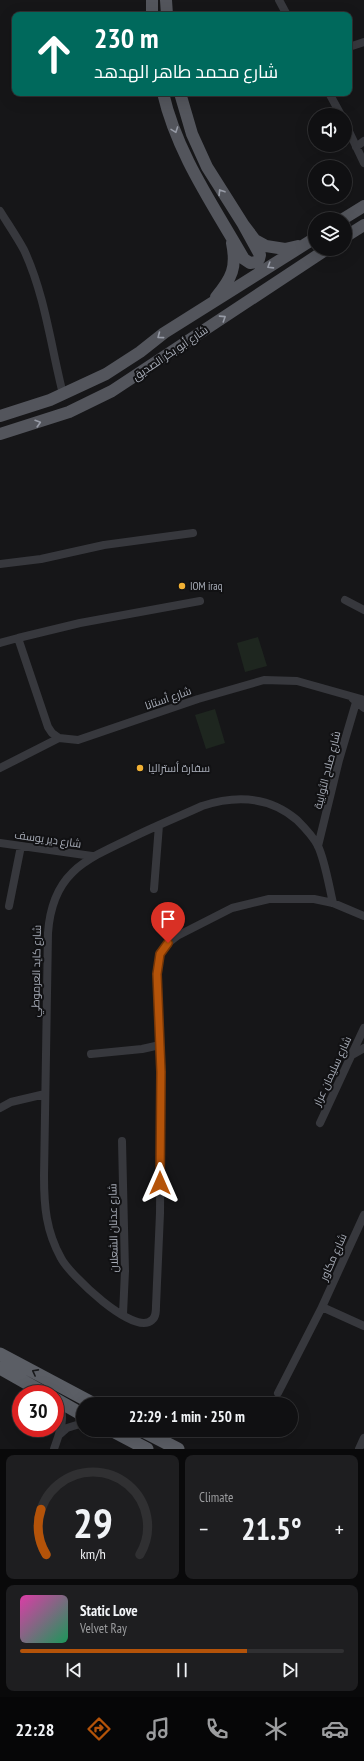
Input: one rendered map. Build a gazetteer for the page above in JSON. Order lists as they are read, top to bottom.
{
  "streets": {
    "main road": ["شارع أبو بكر الصديق"],
    "street": [
      "شارع أستانا",
      "شارع صلاح الثوايبة",
      "شارع دير يوسف",
      "شارع كايد العرموطي",
      "شارع سليمان عرار",
      "شارع عدنان الشعلان",
      "شارع مكاور"
    ]
  },
  "crossings": [
    ["شارع أستانا", "شارع صلاح الثوايبة"],
    ["شارع صلاح الثوايبة", "شارع كايد العرموطي"],
    ["شارع دير يوسف", "شارع كايد العرموطي"],
    ["شارع كايد العرموطي", "شارع عدنان الشعلان"]
  ],
  "places": ["IOM iraq", "سفارة أستراليا"],
  "page": {
    "turn": ["230 m", "شارع محمد طاهر الهدهد"],
    "limit": "30",
    "trip": "22:29 · 1 min · 250 m",
    "tile": "Climate",
    "heat": ["−", "21.5°", "+"],
    "song": ["Static Love", "Velvet Ray"],
    "tabs": "22:28",
    "gauge": ["29", "km/h"]
  }
}
